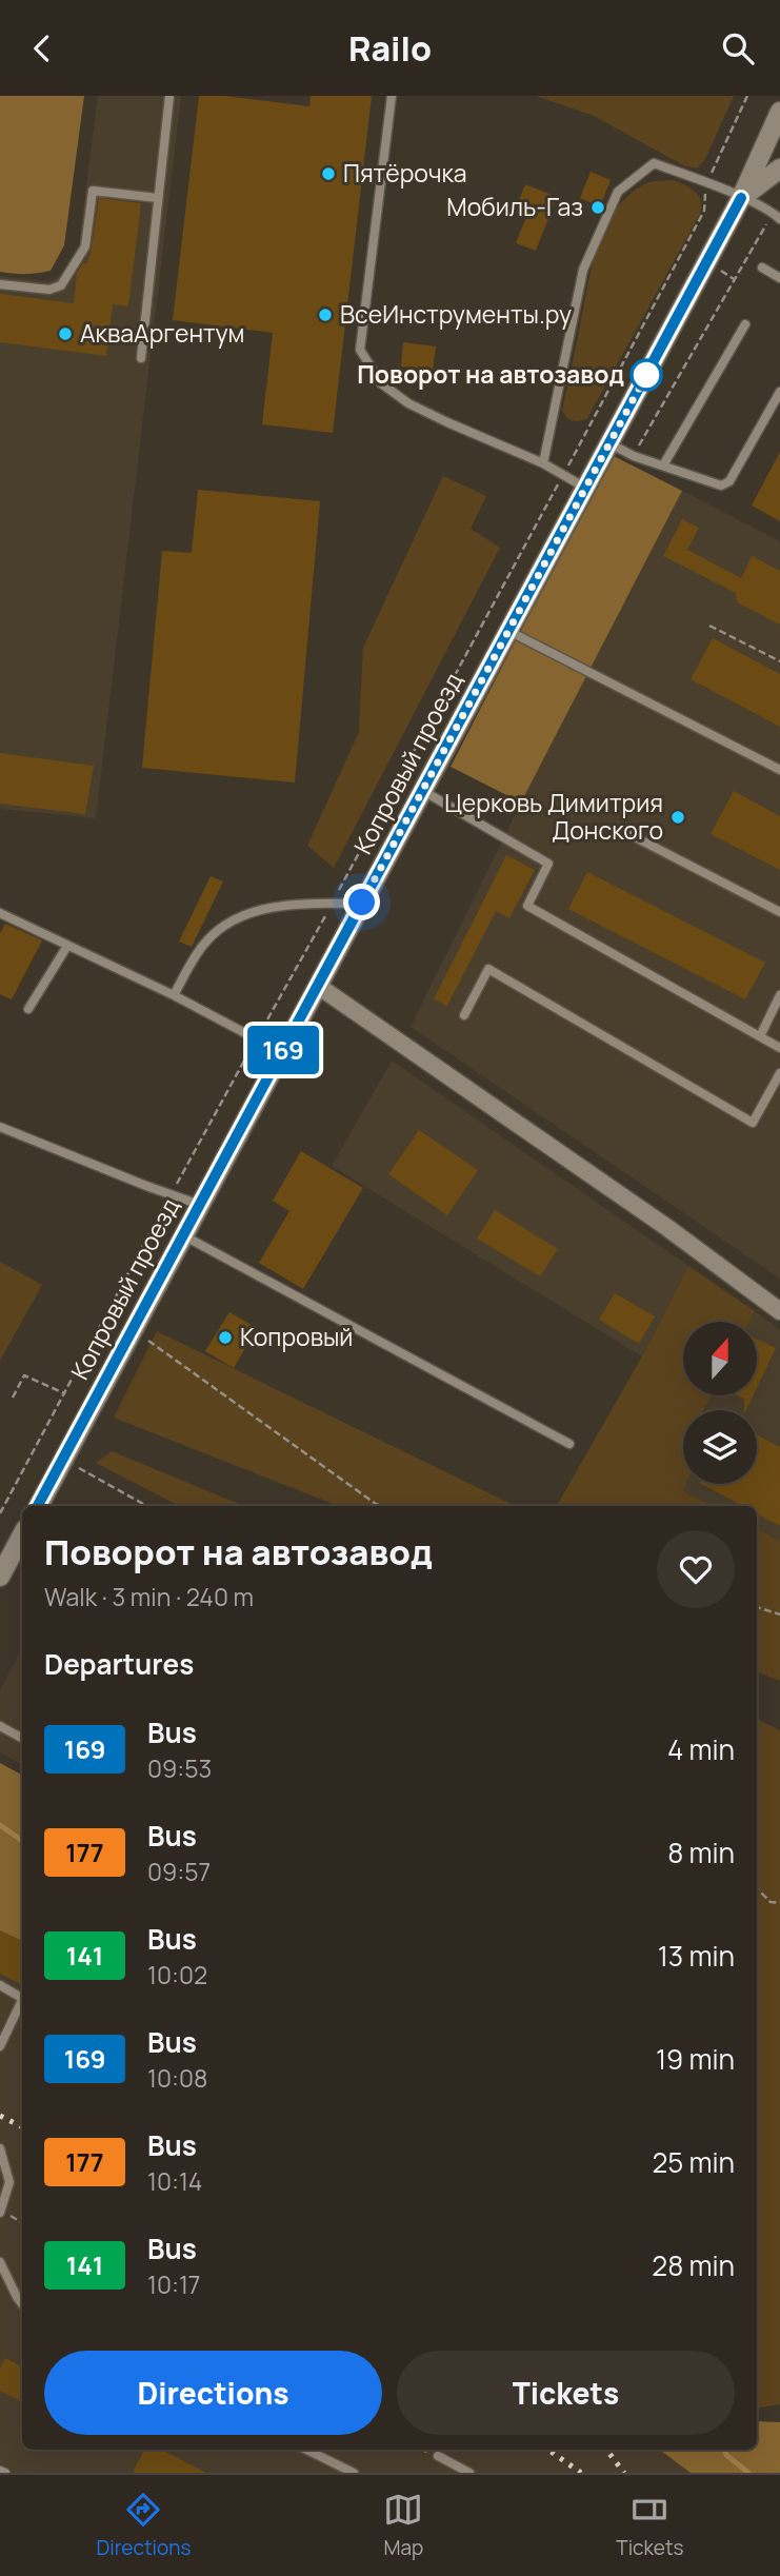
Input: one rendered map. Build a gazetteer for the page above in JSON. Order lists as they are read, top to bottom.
{
  "streets": {
    "main road": ["Копровый проезд"]
  },
  "places": [
    "Пятёрочка",
    "Мобиль-Газ",
    "ВсеИнструменты.ру",
    "АкваАргентум",
    "Поворот на автозавод",
    "Церковь Димитрия Донского",
    "Копровый"
  ],
  "lines": ["bus line 169"],
  "north": "top",
  "page": {
    "header": "Railo",
    "on_map": "169",
    "heading": [
      ["Поворот на автозавод", "Walk · 3 min · 240 m"],
      "Departures"
    ],
    "list": [
      {
        "mark": "169",
        "name": "Bus",
        "note": "09:53",
        "value": "4 min"
      },
      {
        "mark": "177",
        "name": "Bus",
        "note": "09:57",
        "value": "8 min"
      },
      {
        "mark": "141",
        "name": "Bus",
        "note": "10:02",
        "value": "13 min"
      },
      {
        "mark": "169",
        "name": "Bus",
        "note": "10:08",
        "value": "19 min"
      },
      {
        "mark": "177",
        "name": "Bus",
        "note": "10:14",
        "value": "25 min"
      },
      {
        "mark": "141",
        "name": "Bus",
        "note": "10:17",
        "value": "28 min"
      }
    ],
    "buttons": ["Directions", "Tickets"],
    "tabs": ["Directions", "Map", "Tickets"]
  }
}
